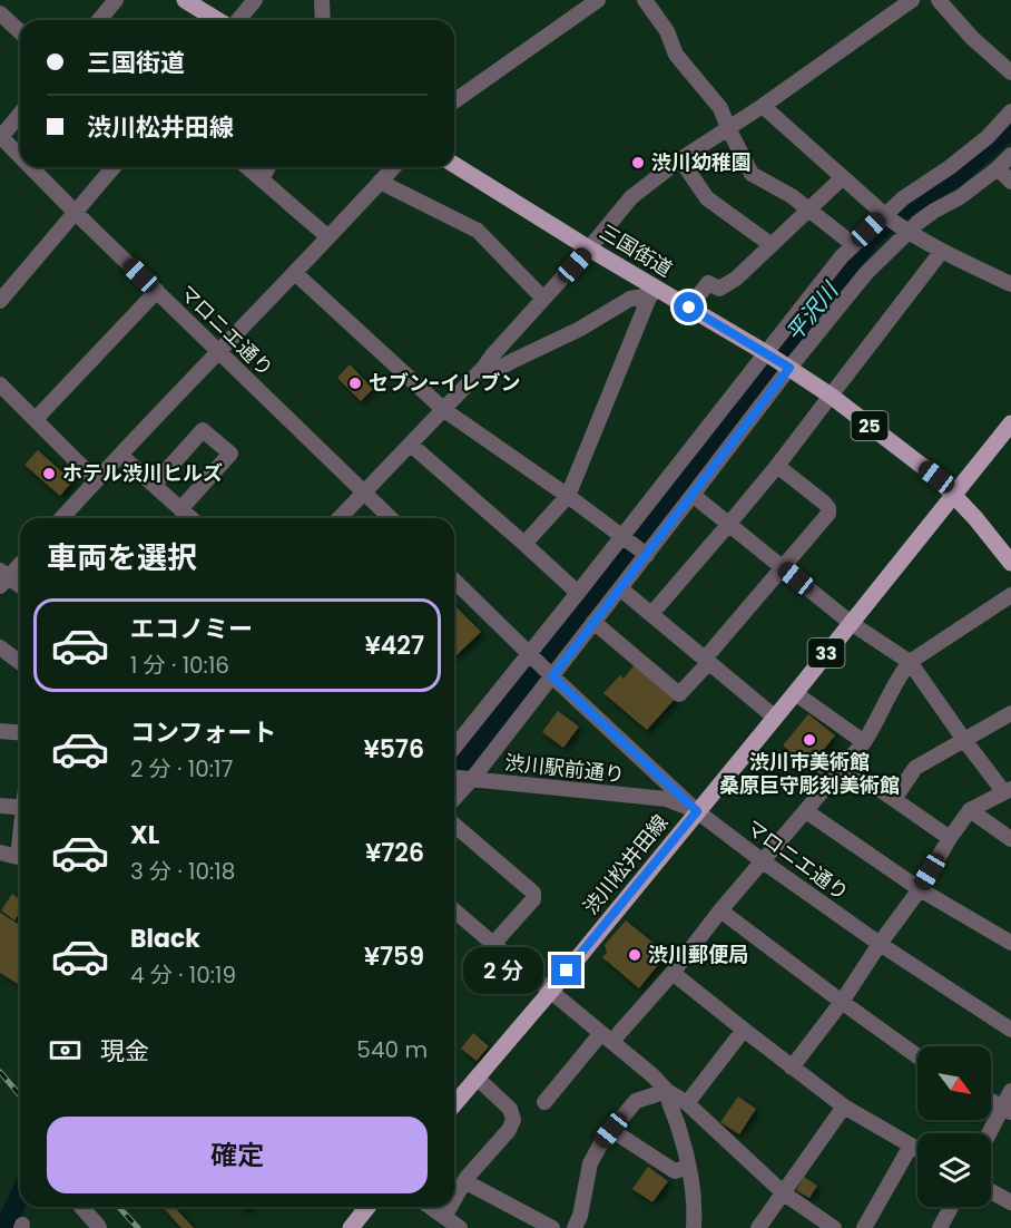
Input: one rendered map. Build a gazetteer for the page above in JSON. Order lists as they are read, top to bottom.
{
  "streets": {
    "main road": [
      "三国街道",
      "25",
      "33",
      "渋川松井田線"
    ],
    "street": ["マロニエ通り", "渋川駅前通り"]
  },
  "crossings": [
    ["三国街道", "渋川松井田線"],
    ["マロニエ通り", "渋川駅前通り"],
    ["マロニエ通り", "渋川松井田線"],
    ["渋川駅前通り", "渋川松井田線"]
  ],
  "water": ["平沢川"],
  "places": [
    "渋川幼稚園",
    "セブン-イレブン",
    "ホテル渋川ヒルズ",
    "渋川市美術館 桑原巨守彫刻美術館",
    "渋川郵便局"
  ],
  "north": "bottom right",
  "page": {
    "banner": ["三国街道", "渋川松井田線"],
    "heading": "車両を選択",
    "list": [
      {
        "name": "エコノミー",
        "note": "1 分 · 10:16",
        "value": "¥427"
      },
      {
        "name": "コンフォート",
        "note": "2 分 · 10:17",
        "value": "¥576"
      },
      {
        "name": "XL",
        "note": "3 分 · 10:18",
        "value": "¥726"
      },
      {
        "name": "Black",
        "note": "4 分 · 10:19",
        "value": "¥759"
      }
    ],
    "bubble": "2 分",
    "pay": ["現金", "540 m"],
    "buttons": "確定"
  }
}
